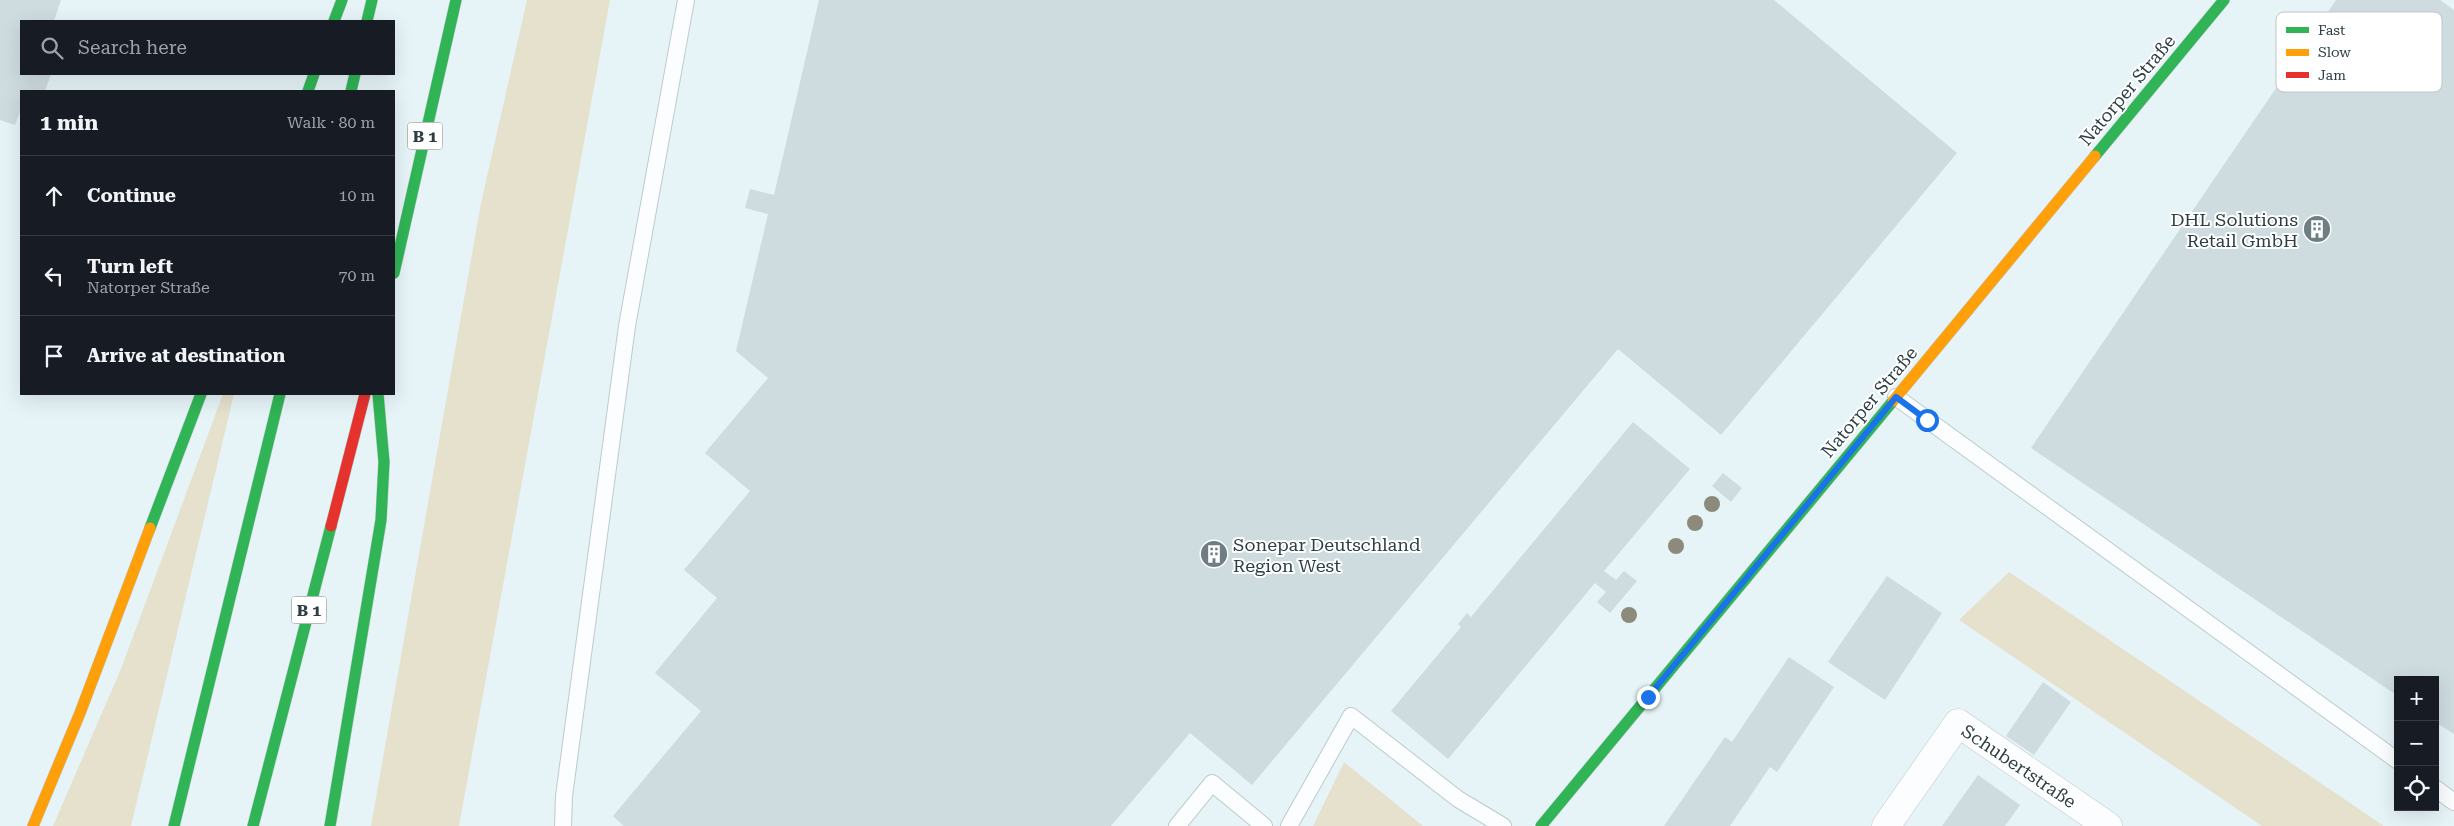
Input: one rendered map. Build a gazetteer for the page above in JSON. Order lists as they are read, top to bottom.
{
  "streets": {
    "main road": ["Natorper Straße", "B 1"],
    "street": ["Schubertstraße"]
  },
  "places": {
    "building": ["DHL Solutions Retail GmbH", "Sonepar Deutschland Region West"]
  },
  "legend": ["Fast", "Slow", "Jam"],
  "page": {
    "search": "Search here",
    "heading": ["1 min", "Walk · 80 m"],
    "list": [
      ["Continue", "10 m"],
      ["Turn left", "Natorper Straße", "70 m"],
      "Arrive at destination"
    ],
    "map_buttons": ["+", "−"]
  }
}
